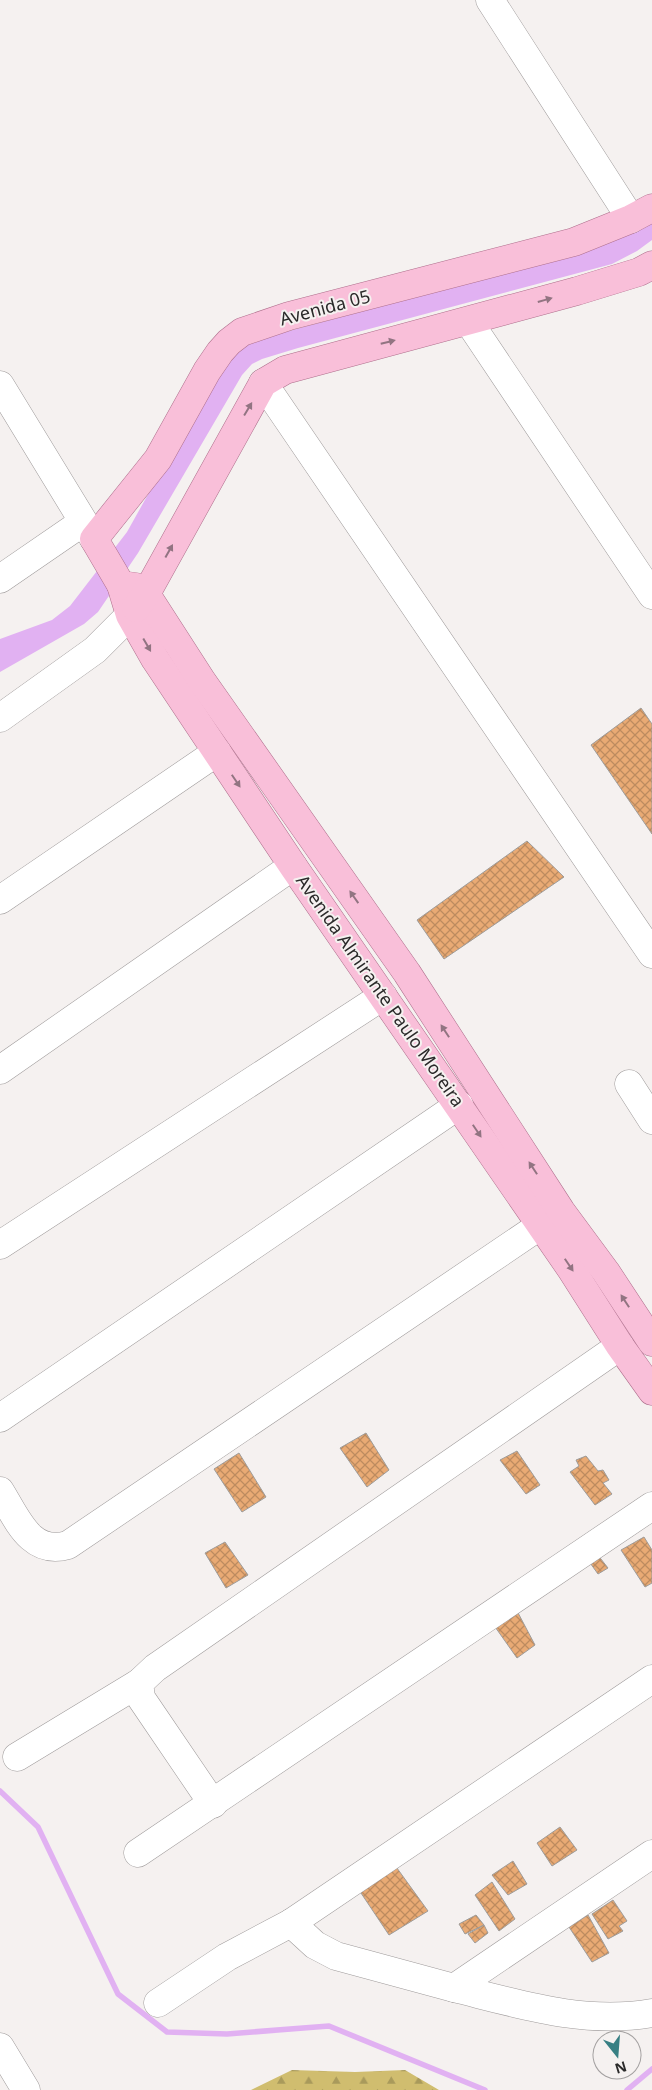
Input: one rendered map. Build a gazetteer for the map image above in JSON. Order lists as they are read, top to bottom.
{
  "streets": {
    "main road": ["Avenida 05", "Avenida Almirante Paulo Moreira"]
  },
  "north": "bottom"
}
